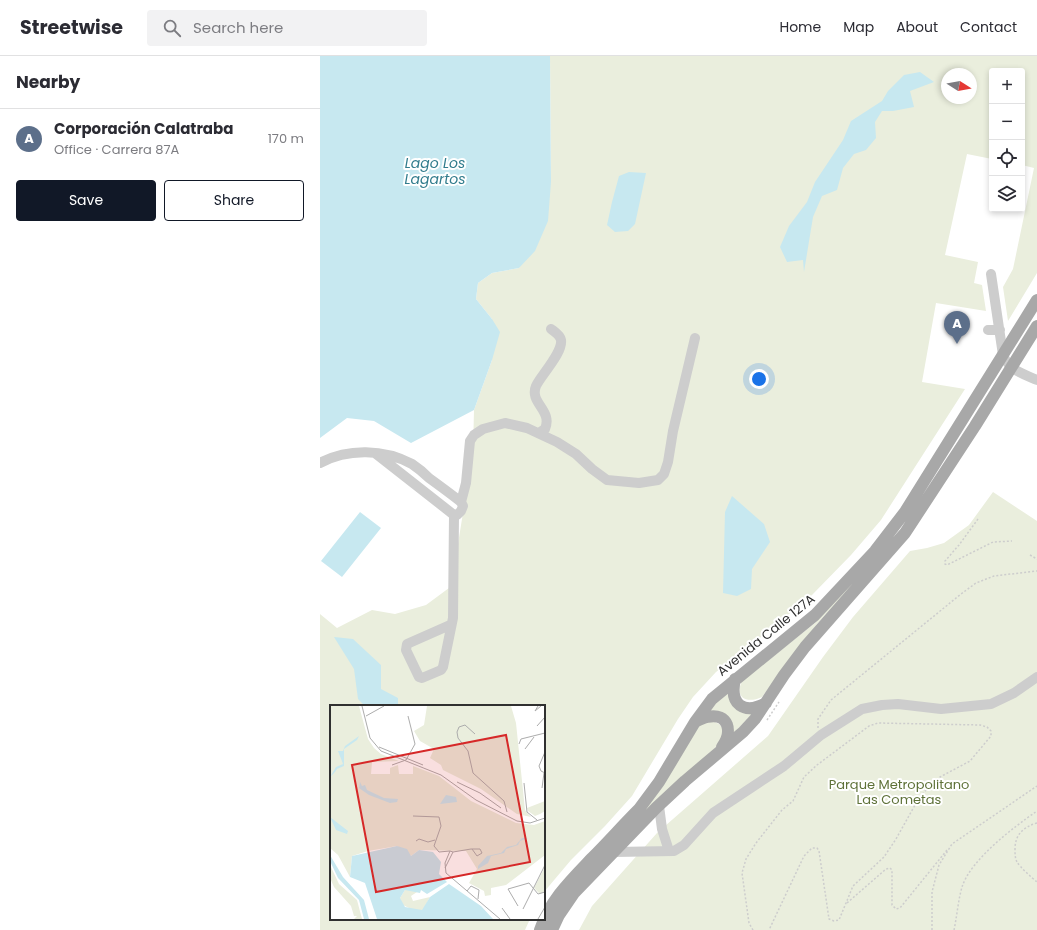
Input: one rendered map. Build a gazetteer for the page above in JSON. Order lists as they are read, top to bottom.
{
  "streets": {
    "main road": ["Avenida Calle 127A"]
  },
  "water": ["Lago Los Lagartos"],
  "parks": ["Parque Metropolitano Las Cometas"],
  "north": "right",
  "page": {
    "header": "Streetwise",
    "search": "Search here",
    "nav": [
      "Home",
      "Map",
      "About",
      "Contact"
    ],
    "heading": "Nearby",
    "map_buttons": ["+", "−"],
    "list": [
      {
        "mark": "A",
        "name": "Corporación Calatraba",
        "note": "Office · Carrera 87A",
        "value": "170 m"
      }
    ],
    "buttons": ["Save", "Share"],
    "pins": "A"
  }
}
